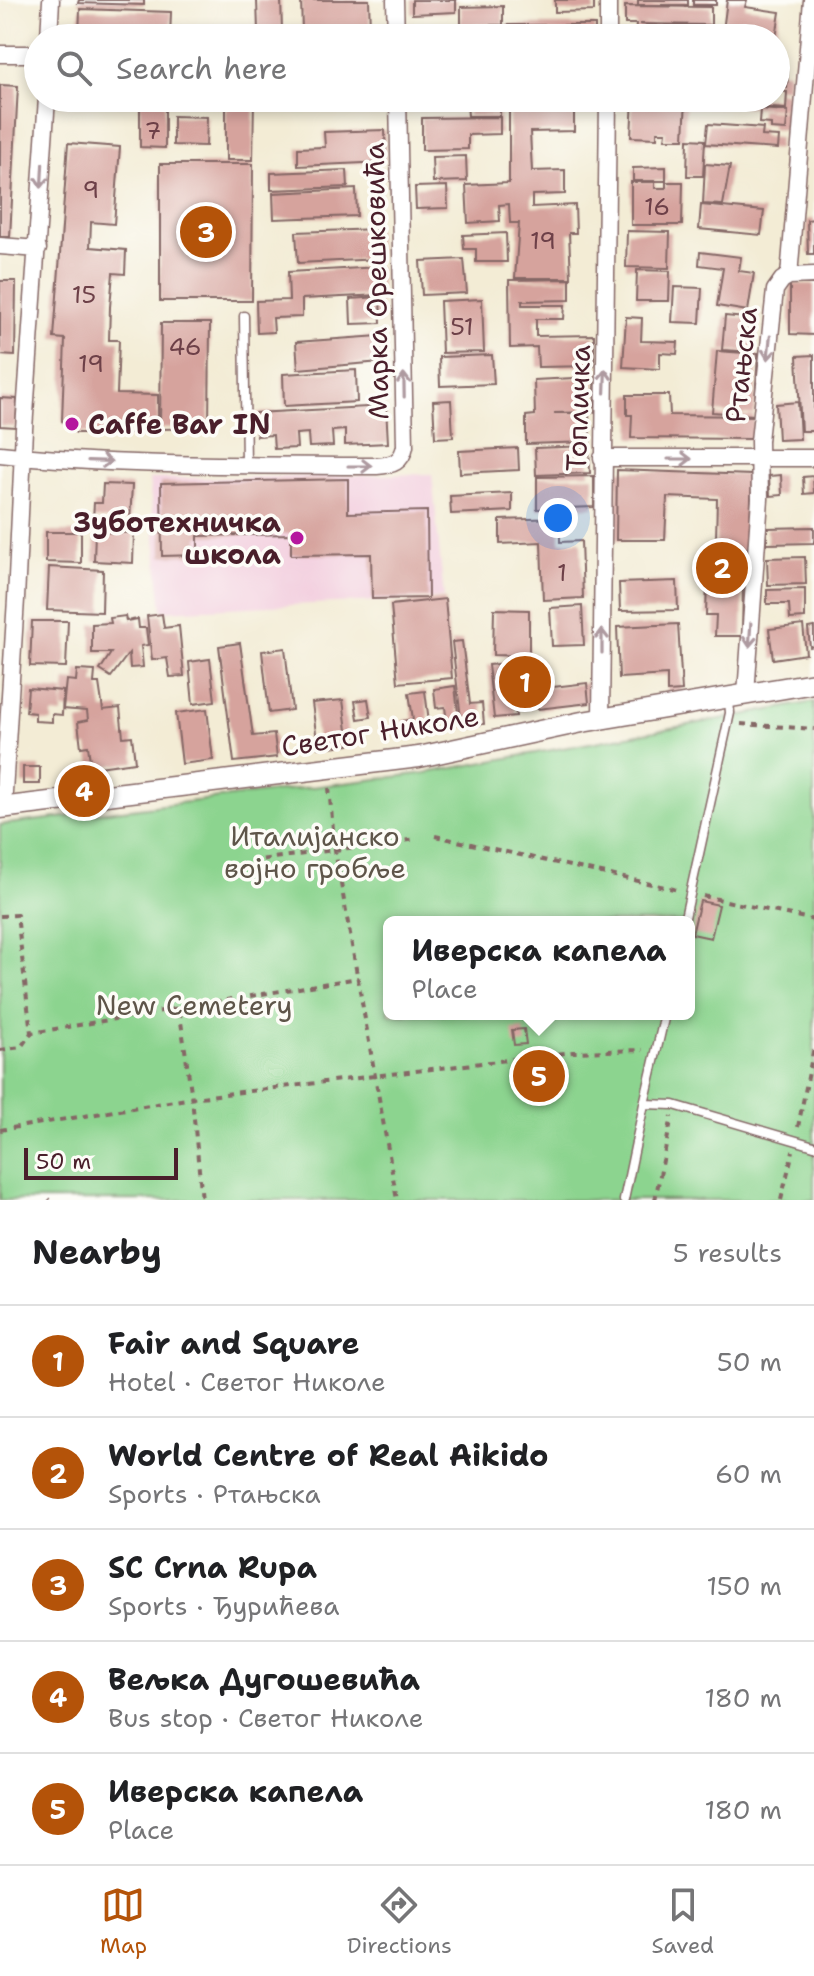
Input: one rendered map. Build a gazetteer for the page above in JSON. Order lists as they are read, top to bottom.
{
  "streets": {
    "street": [
      "Марка Орешковића",
      "Ртањска",
      "Топличка",
      "Светог Николе"
    ]
  },
  "crossings": [
    ["Ртањска", "Светог Николе"],
    ["Топличка", "Светог Николе"]
  ],
  "one_way": ["Ртањска", "Топличка"],
  "parks": ["Италијанско војно гробље", "New Cemetery"],
  "places": ["Caffe Bar IN", "Зуботехничка школа"],
  "house_numbers": [
    "7",
    "9",
    "16",
    "19",
    "15",
    "51",
    "46",
    "19",
    "1"
  ],
  "scale_bar": "50 m",
  "page": {
    "search": "Search here",
    "pins": [
      "3",
      "2",
      "1",
      "4",
      "5"
    ],
    "popup": ["Иверска капела", "Place"],
    "scale": "50 m",
    "heading": ["Nearby", "5 results"],
    "list": [
      {
        "mark": "1",
        "name": "Fair and Square",
        "note": "Hotel · Светог Николе",
        "value": "50 m"
      },
      {
        "mark": "2",
        "name": "World Centre of Real Aikido",
        "note": "Sports · Ртањска",
        "value": "60 m"
      },
      {
        "mark": "3",
        "name": "SC Crna Rupa",
        "note": "Sports · Ђурићева",
        "value": "150 m"
      },
      {
        "mark": "4",
        "name": "Вељка Дугошевића",
        "note": "Bus stop · Светог Николе",
        "value": "180 m"
      },
      {
        "mark": "5",
        "name": "Иверска капела",
        "note": "Place",
        "value": "180 m"
      }
    ],
    "nav": ["Map", "Directions", "Saved"]
  }
}
